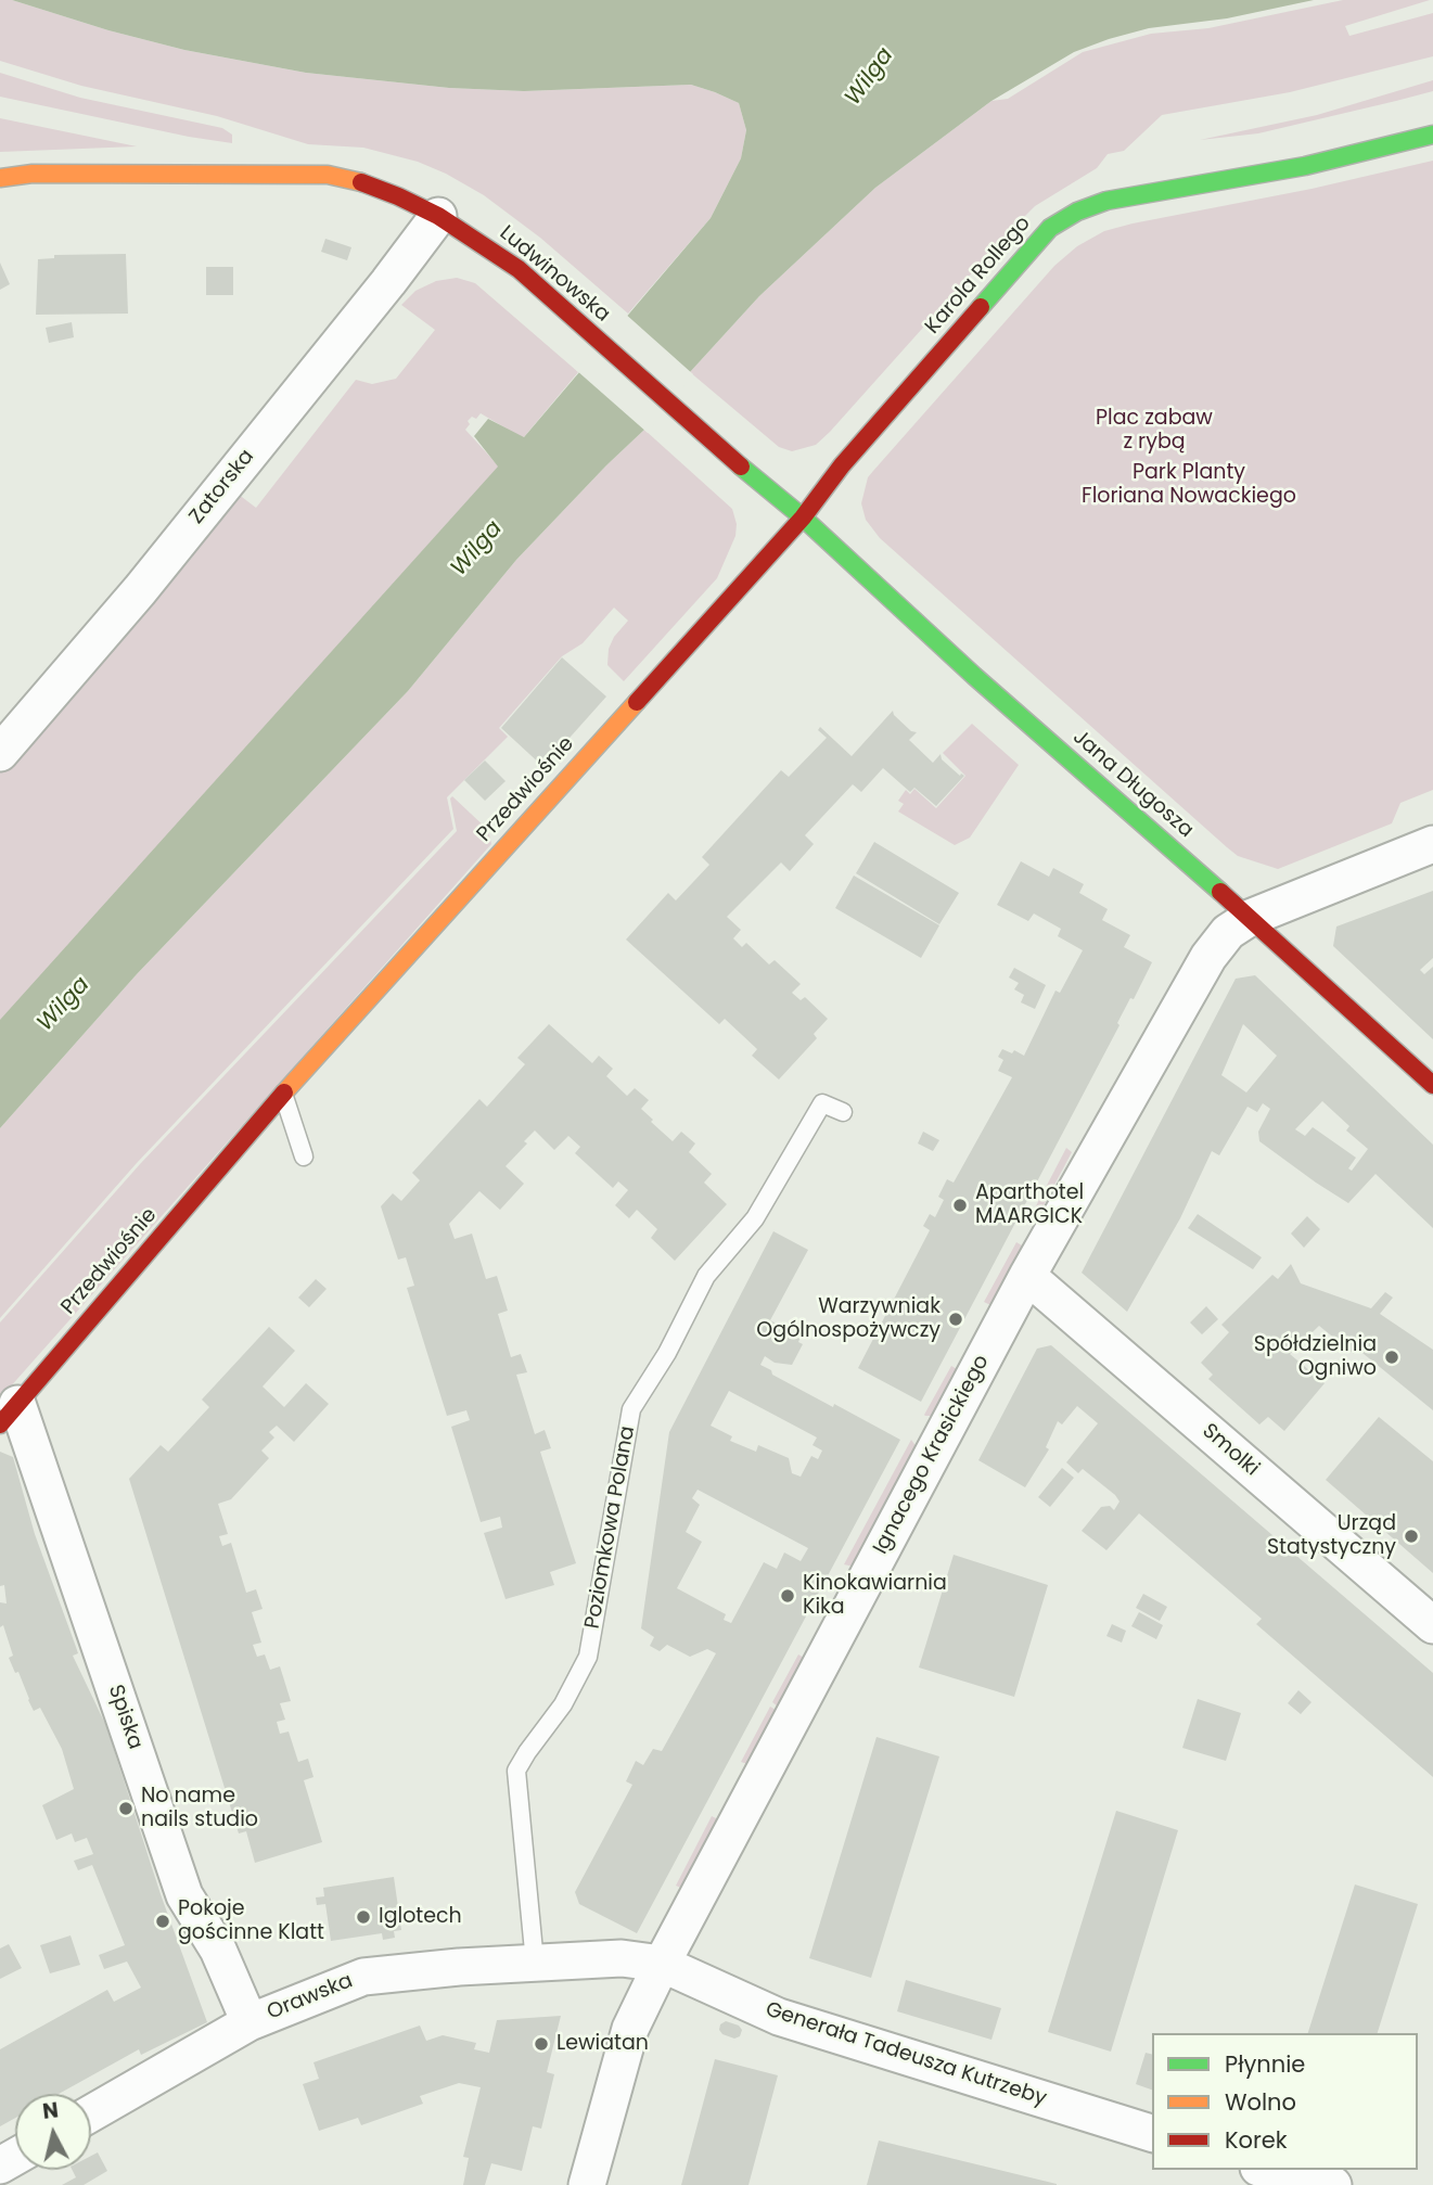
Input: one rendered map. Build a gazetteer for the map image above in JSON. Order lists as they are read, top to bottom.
{
  "streets": {
    "street": [
      "Ludwinowska",
      "Karola Rollego",
      "Zatorska",
      "Jana Długosza",
      "Przedwiośnie",
      "Smolki",
      "Ignacego Krasickiego",
      "Spiska",
      "Orawska",
      "Generała Tadeusza Kutrzeby"
    ],
    "lane": ["Poziomkowa Polana"]
  },
  "crossings": [
    ["Ludwinowska", "Karola Rollego"],
    ["Ludwinowska", "Zatorska"],
    ["Ludwinowska", "Jana Długosza"],
    ["Ludwinowska", "Przedwiośnie"],
    ["Karola Rollego", "Jana Długosza"],
    ["Karola Rollego", "Przedwiośnie"],
    ["Jana Długosza", "Przedwiośnie"],
    ["Jana Długosza", "Ignacego Krasickiego"],
    ["Przedwiośnie", "Spiska"],
    ["Smolki", "Ignacego Krasickiego"],
    ["Ignacego Krasickiego", "Orawska"],
    ["Ignacego Krasickiego", "Generała Tadeusza Kutrzeby"],
    ["Poziomkowa Polana", "Orawska"],
    ["Spiska", "Orawska"],
    ["Orawska", "Generała Tadeusza Kutrzeby"]
  ],
  "water": ["Wilga"],
  "parks": ["Plac zabaw z rybą", "Park Planty Floriana Nowackiego"],
  "places": [
    "Aparthotel MAARGICK",
    "Warzywniak Ogólnospożywczy",
    "Spółdzielnia Ogniwo",
    "Urząd Statystyczny",
    "Kinokawiarnia Kika",
    "No name nails studio",
    "Iglotech",
    "Pokoje gościnne Klatt",
    "Lewiatan"
  ],
  "legend": ["Płynnie", "Wolno", "Korek"],
  "north": "top"
}
